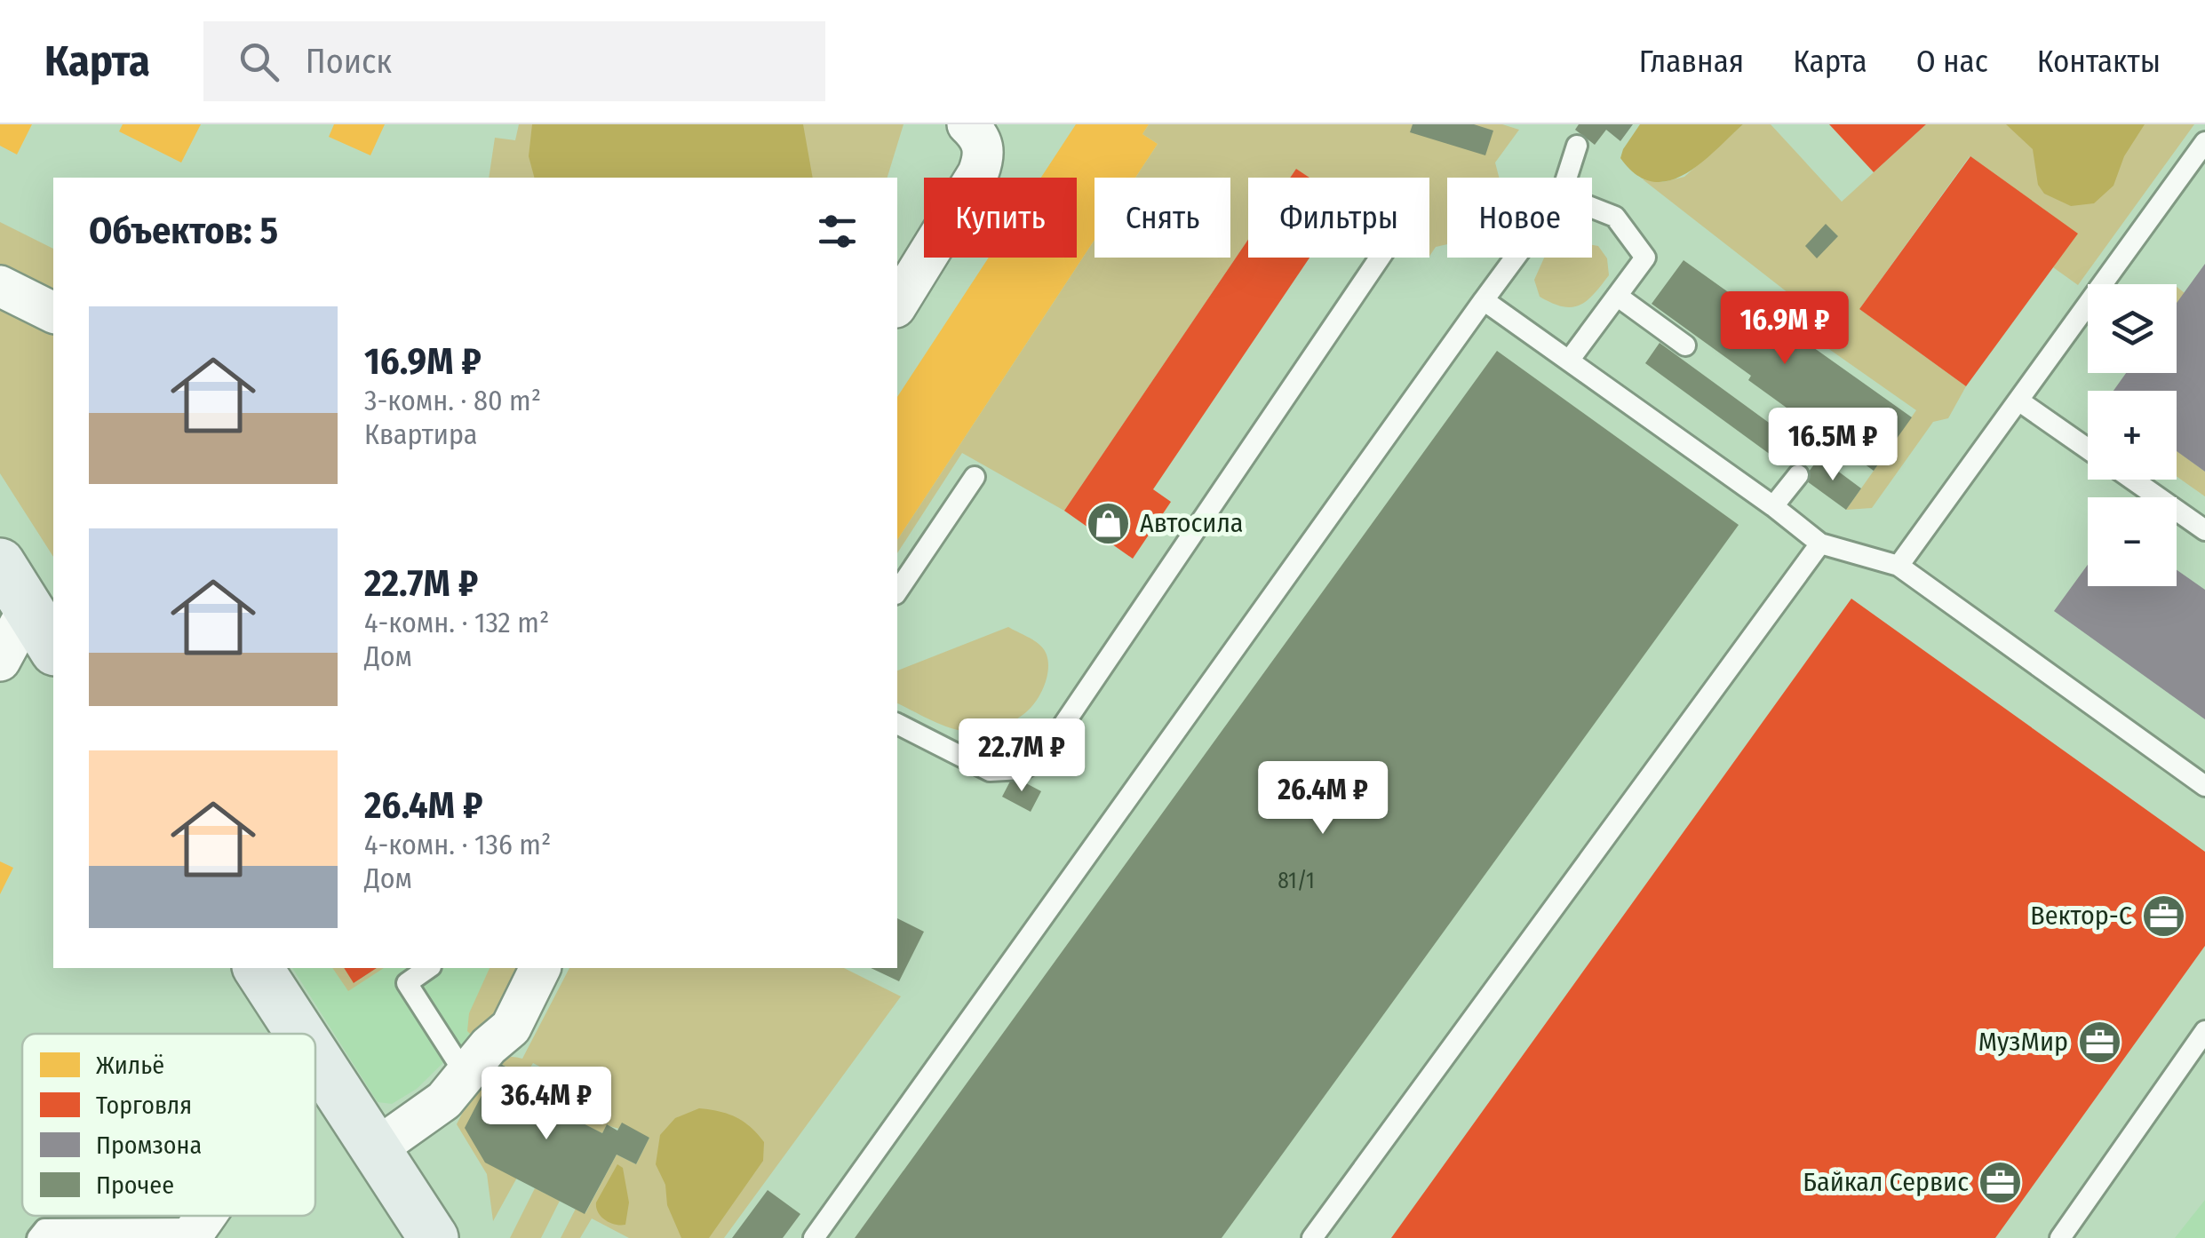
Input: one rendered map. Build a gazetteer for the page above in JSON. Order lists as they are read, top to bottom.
{
  "places": {
    "shop": ["Автосила"],
    "office": ["Вектор-С", "МузМир", "Байкал Сервис"]
  },
  "house_numbers": ["81/1"],
  "legend": [
    "Жильё",
    "Торговля",
    "Промзона",
    "Прочее"
  ],
  "page": {
    "header": "Карта",
    "search": "Поиск",
    "nav": [
      "Главная",
      "Карта",
      "О нас",
      "Контакты"
    ],
    "chip": [
      "Купить",
      "Снять",
      "Фильтры",
      "Новое"
    ],
    "heading": "Объектов: 5",
    "map_buttons": ["+", "−"],
    "list": [
      {
        "name": "16.9M ₽",
        "note": "3-комн. · 80 m² · Квартира"
      },
      {
        "name": "22.7M ₽",
        "note": "4-комн. · 132 m² · Дом"
      },
      {
        "name": "26.4M ₽",
        "note": "4-комн. · 136 m² · Дом"
      }
    ],
    "price": [
      "16.9M ₽",
      "16.5M ₽",
      "22.7M ₽",
      "26.4M ₽",
      "36.4M ₽"
    ]
  }
}
